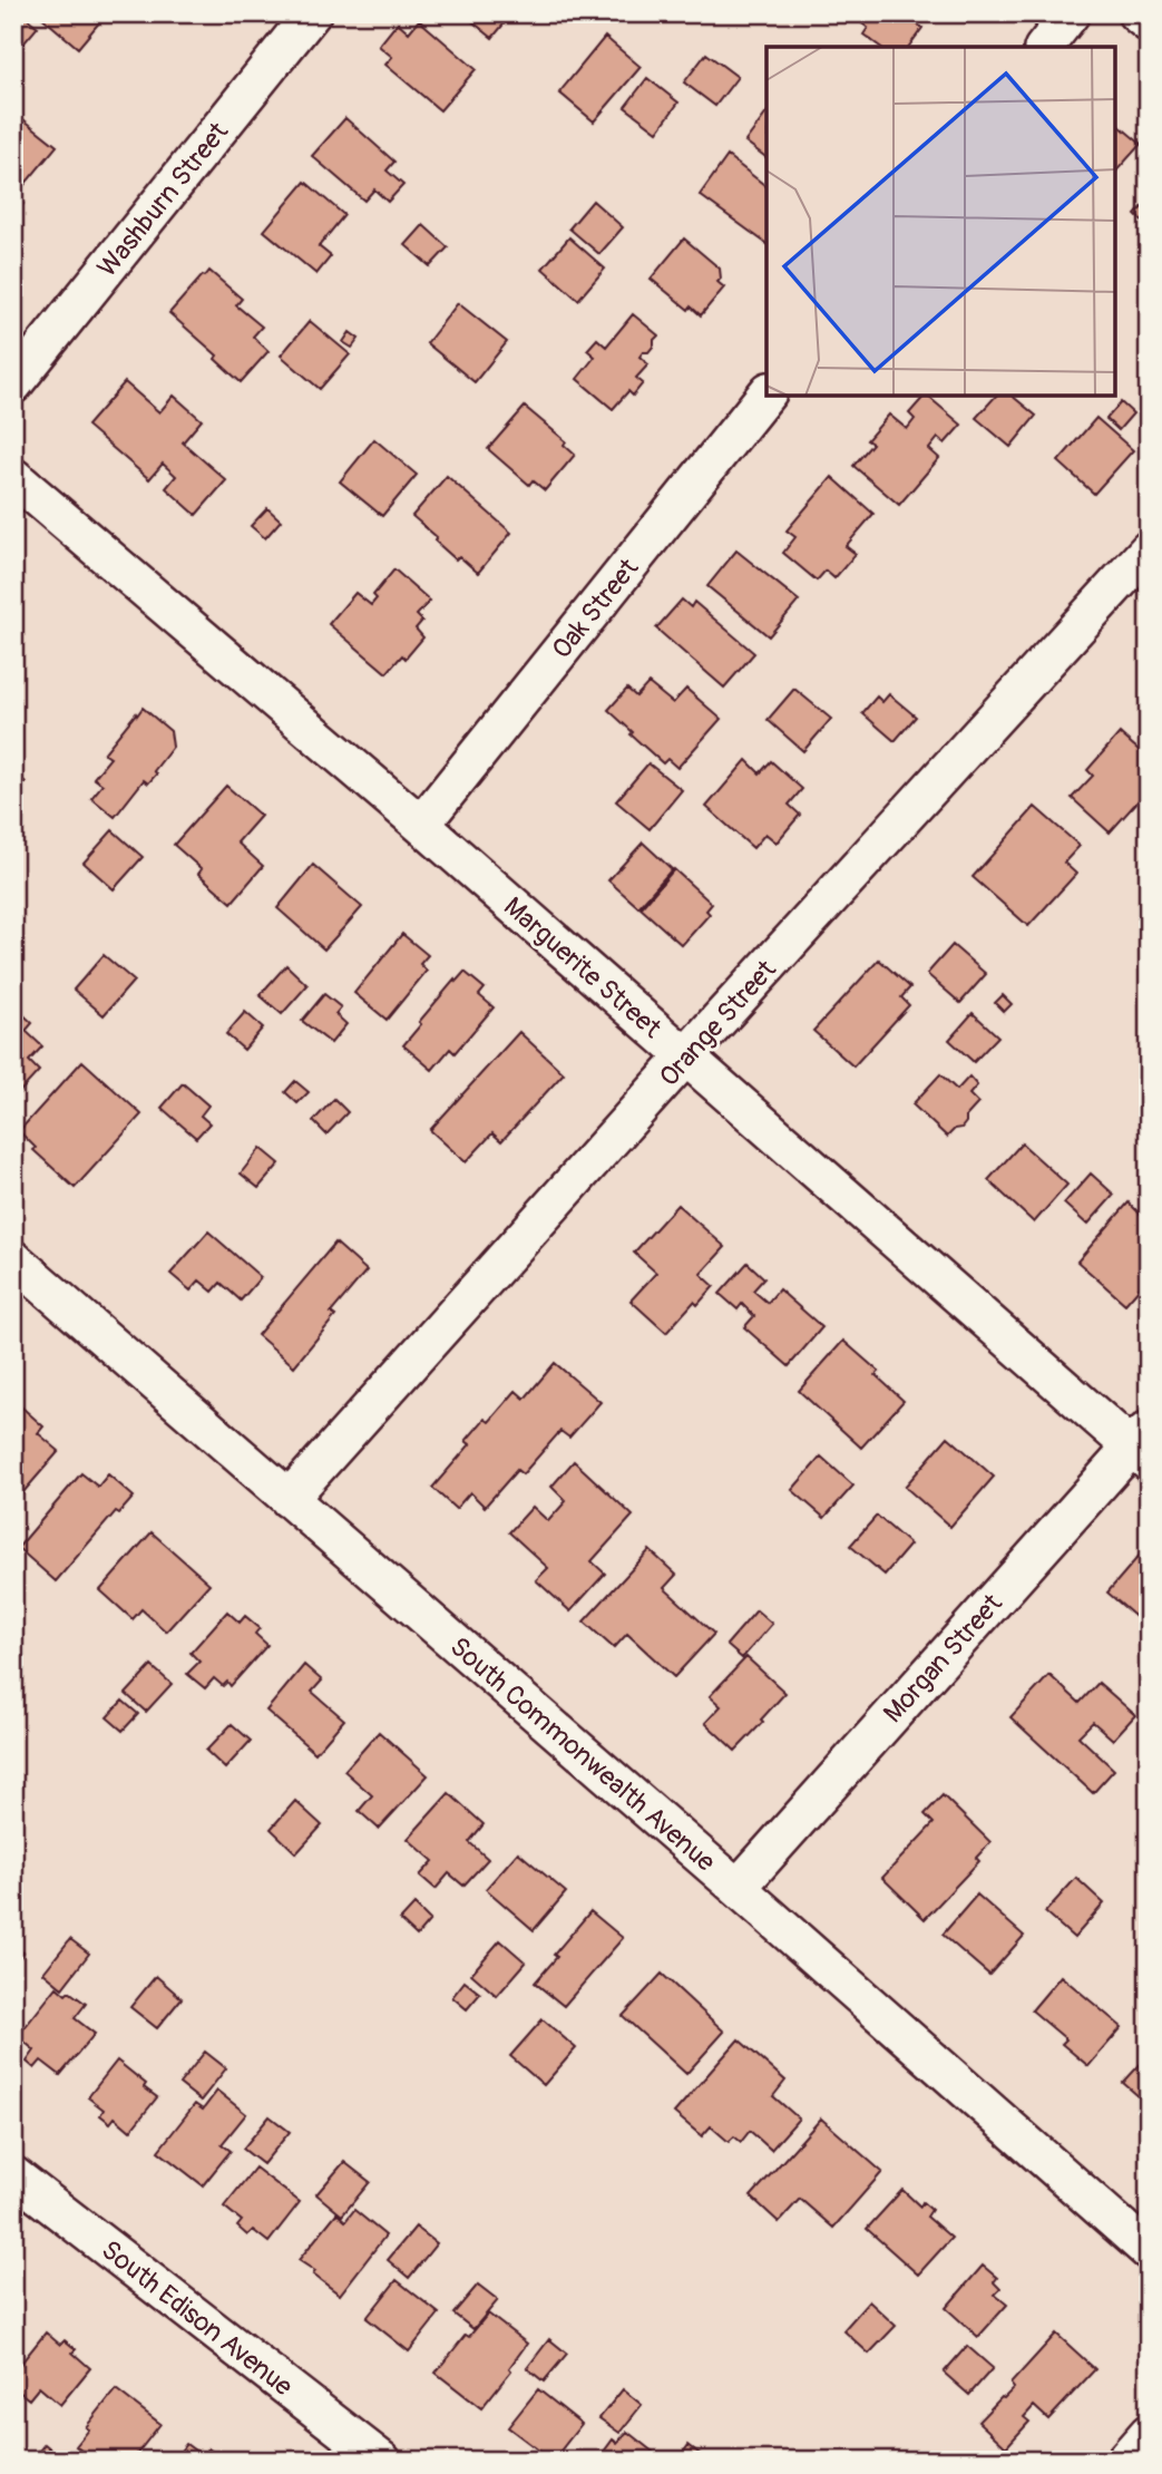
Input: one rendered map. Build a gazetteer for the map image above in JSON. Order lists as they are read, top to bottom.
{
  "streets": {
    "street": [
      "Washburn Street",
      "Oak Street",
      "Marguerite Street",
      "Orange Street",
      "Morgan Street",
      "South Commonwealth Avenue",
      "South Edison Avenue"
    ]
  },
  "crossings": [
    ["Oak Street", "Marguerite Street"],
    ["Marguerite Street", "Orange Street"],
    ["Marguerite Street", "Morgan Street"],
    ["Orange Street", "South Commonwealth Avenue"],
    ["Morgan Street", "South Commonwealth Avenue"]
  ]
}
